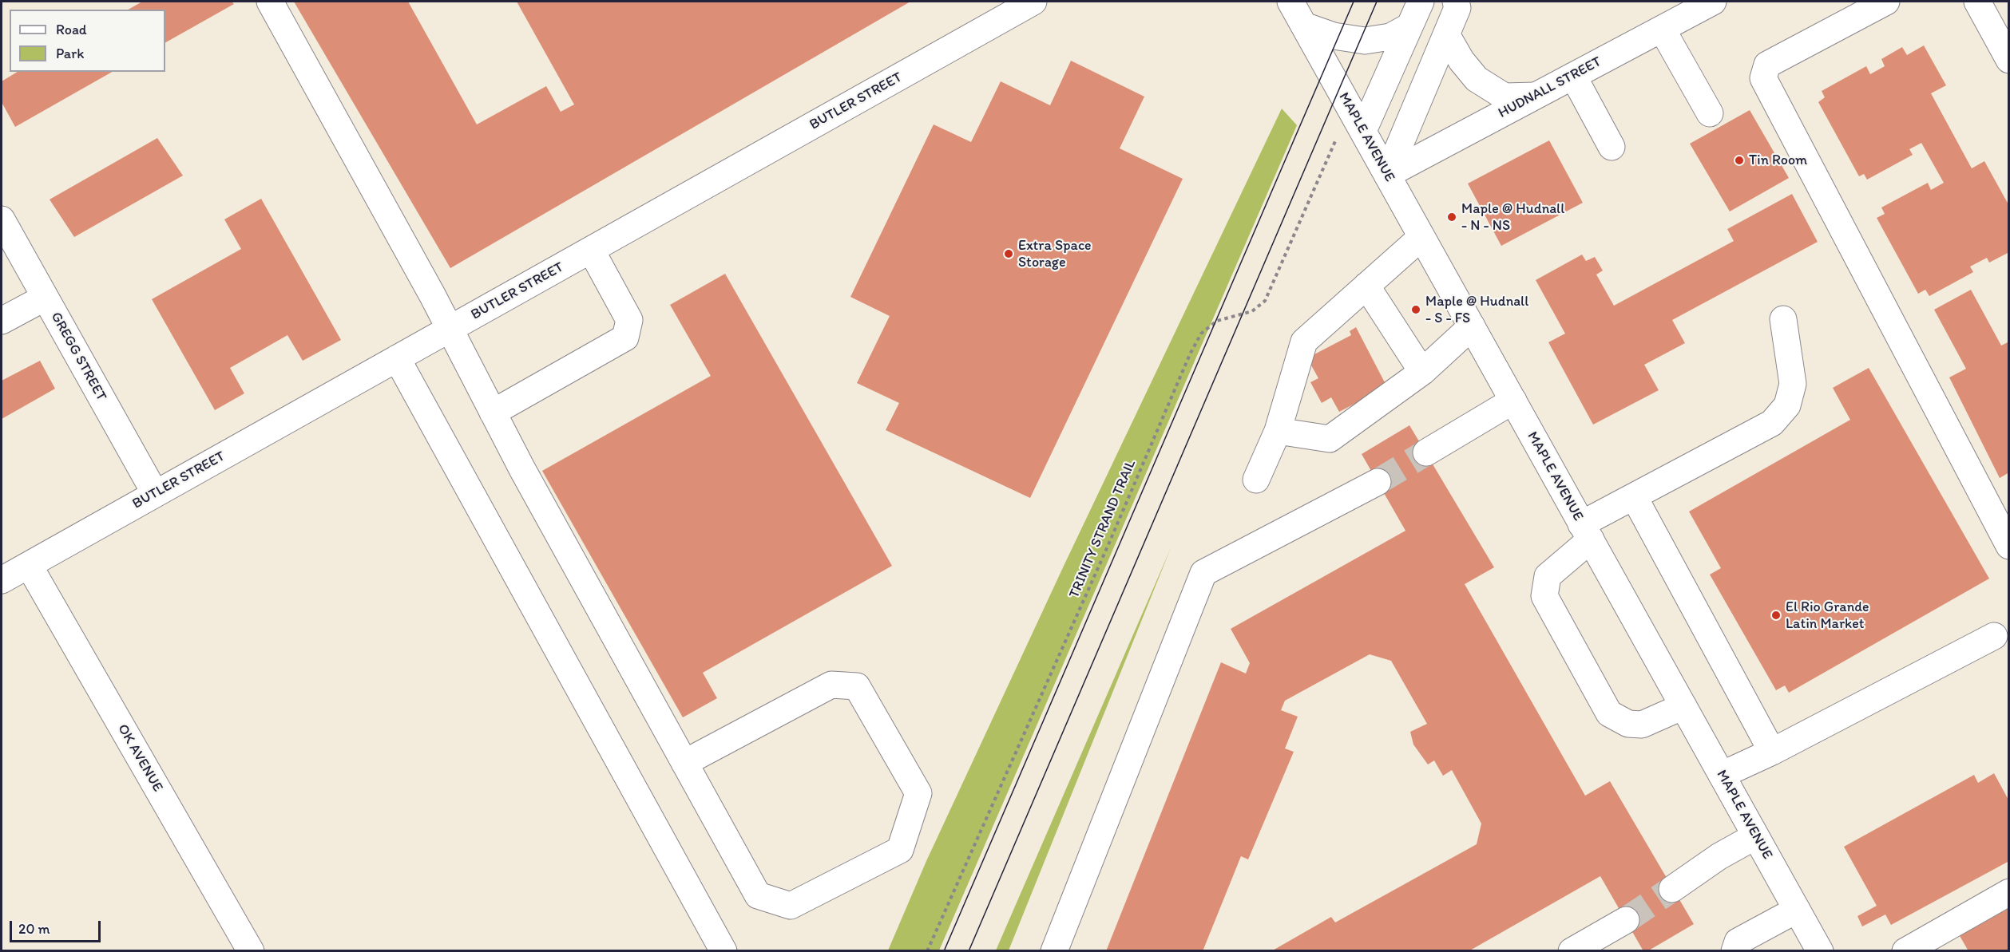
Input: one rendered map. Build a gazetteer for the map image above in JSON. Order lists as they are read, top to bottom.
{
  "streets": {
    "street": [
      "HUDNALL STREET",
      "BUTLER STREET",
      "MAPLE AVENUE",
      "GREGG STREET",
      "OK AVENUE"
    ],
    "path": ["TRINITY STRAND TRAIL"]
  },
  "crossings": [
    ["HUDNALL STREET", "MAPLE AVENUE"],
    ["BUTLER STREET", "GREGG STREET"],
    ["BUTLER STREET", "OK AVENUE"]
  ],
  "places": [
    "Tin Room",
    "Maple @ Hudnall - N - NS",
    "Extra Space Storage",
    "Maple @ Hudnall - S - FS",
    "El Rio Grande Latin Market"
  ],
  "legend": ["Road", "Park"],
  "scale_bar": "20 m"
}
